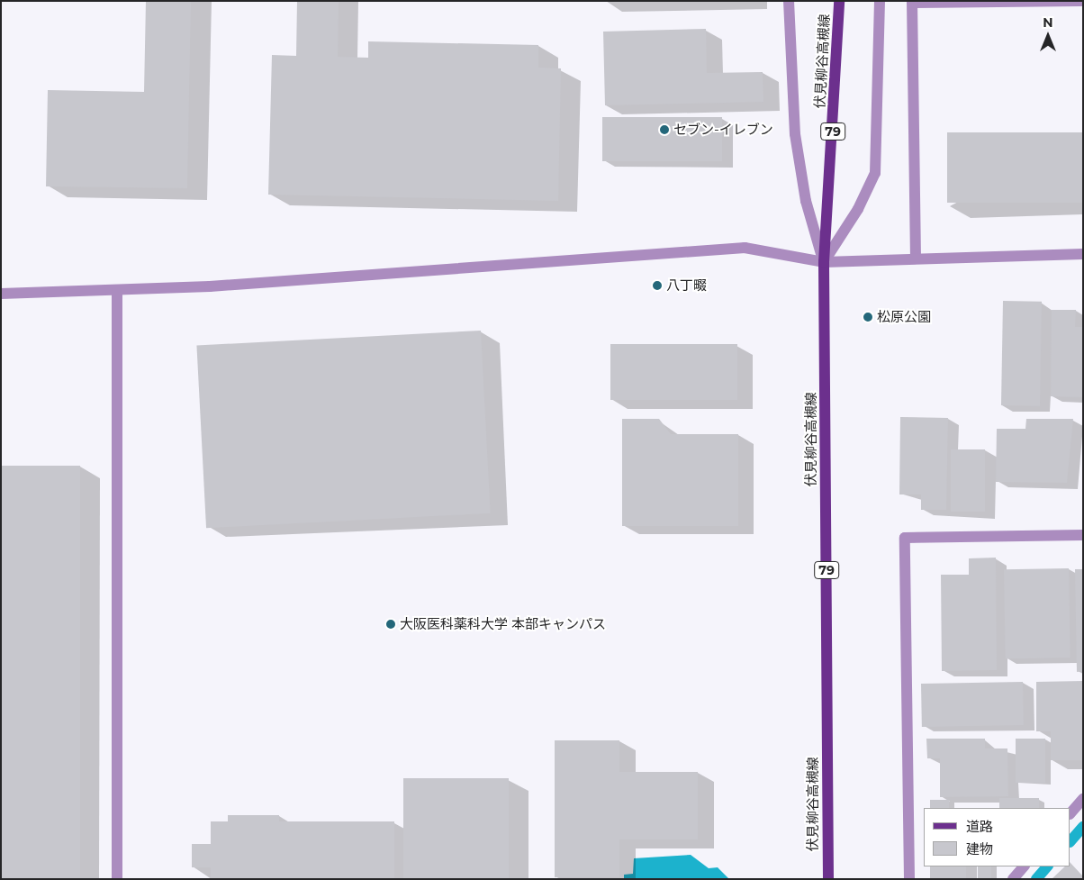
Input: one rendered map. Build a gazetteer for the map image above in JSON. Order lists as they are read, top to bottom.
{
  "streets": {
    "main road": ["伏見柳谷高槻線", "79"]
  },
  "places": [
    "セブン-イレブン",
    "八丁畷",
    "松原公園",
    "大阪医科薬科大学 本部キャンパス"
  ],
  "legend": ["道路", "建物"],
  "north": "top"
}
